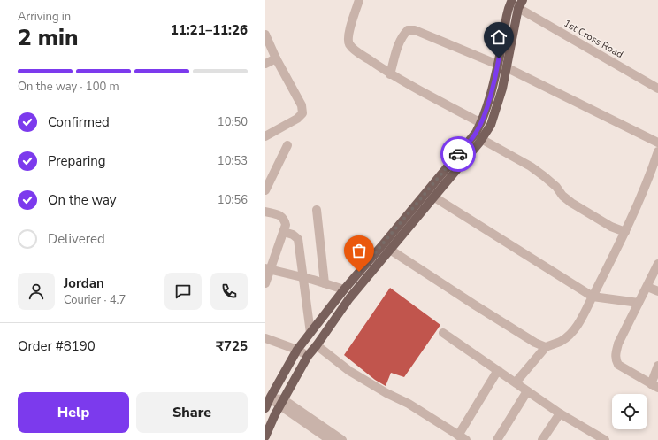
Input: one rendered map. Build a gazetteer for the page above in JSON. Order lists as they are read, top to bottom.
{
  "streets": {
    "street": ["1st Cross Road"]
  },
  "page": {
    "heading": ["2 min", "Arriving in", "11:21–11:26"],
    "panel": [
      "Jordan",
      "Courier · 4.7",
      "Order #8190",
      "₹725"
    ],
    "bar": "On the way · 100 m",
    "list": [
      ["Confirmed", "10:50"],
      ["Preparing", "10:53"],
      ["On the way", "10:56"],
      "Delivered"
    ],
    "buttons": ["Help", "Share"]
  }
}
